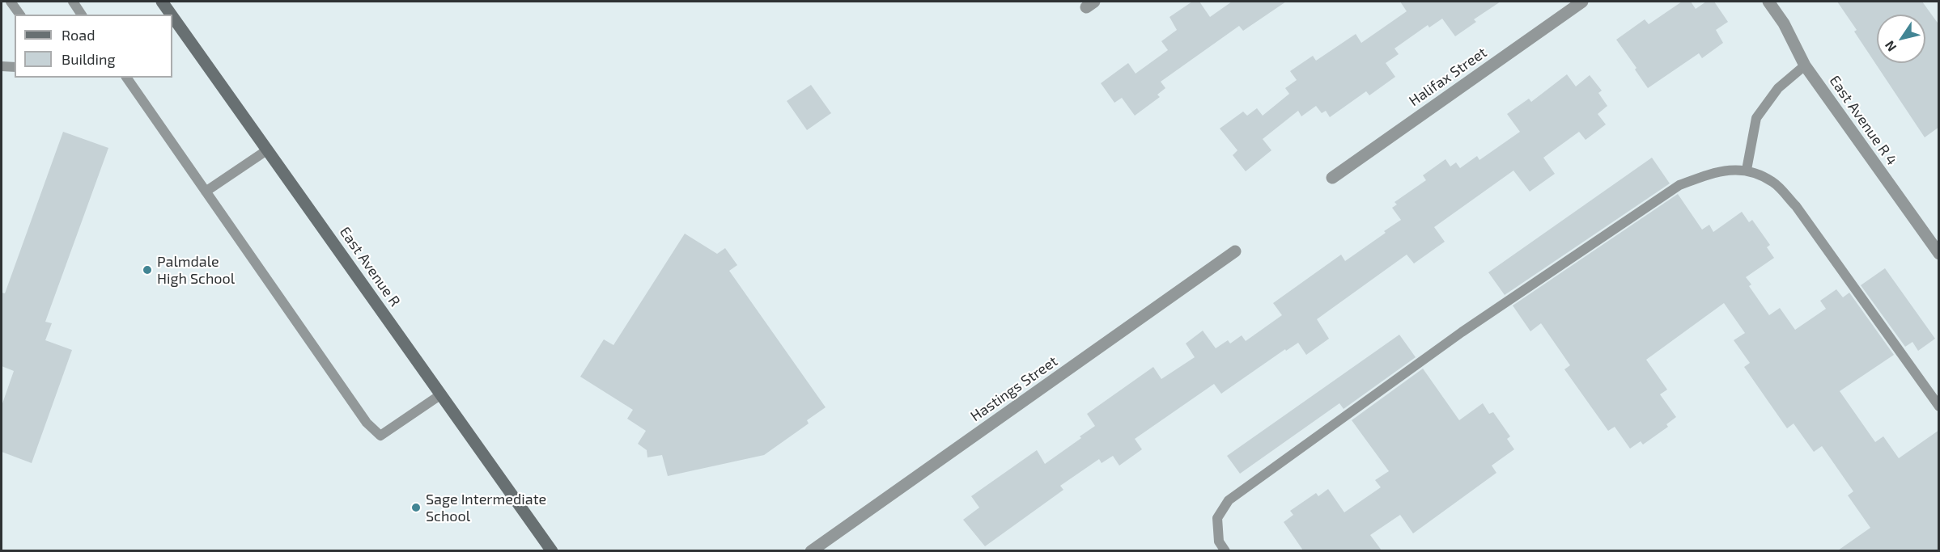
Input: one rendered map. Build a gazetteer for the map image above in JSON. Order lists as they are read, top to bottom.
{
  "streets": {
    "main road": ["East Avenue R"],
    "street": ["Halifax Street", "East Avenue R 4", "Hastings Street"]
  },
  "places": ["Palmdale High School", "Sage Intermediate School"],
  "legend": ["Road", "Building"],
  "north": "bottom left"
}
